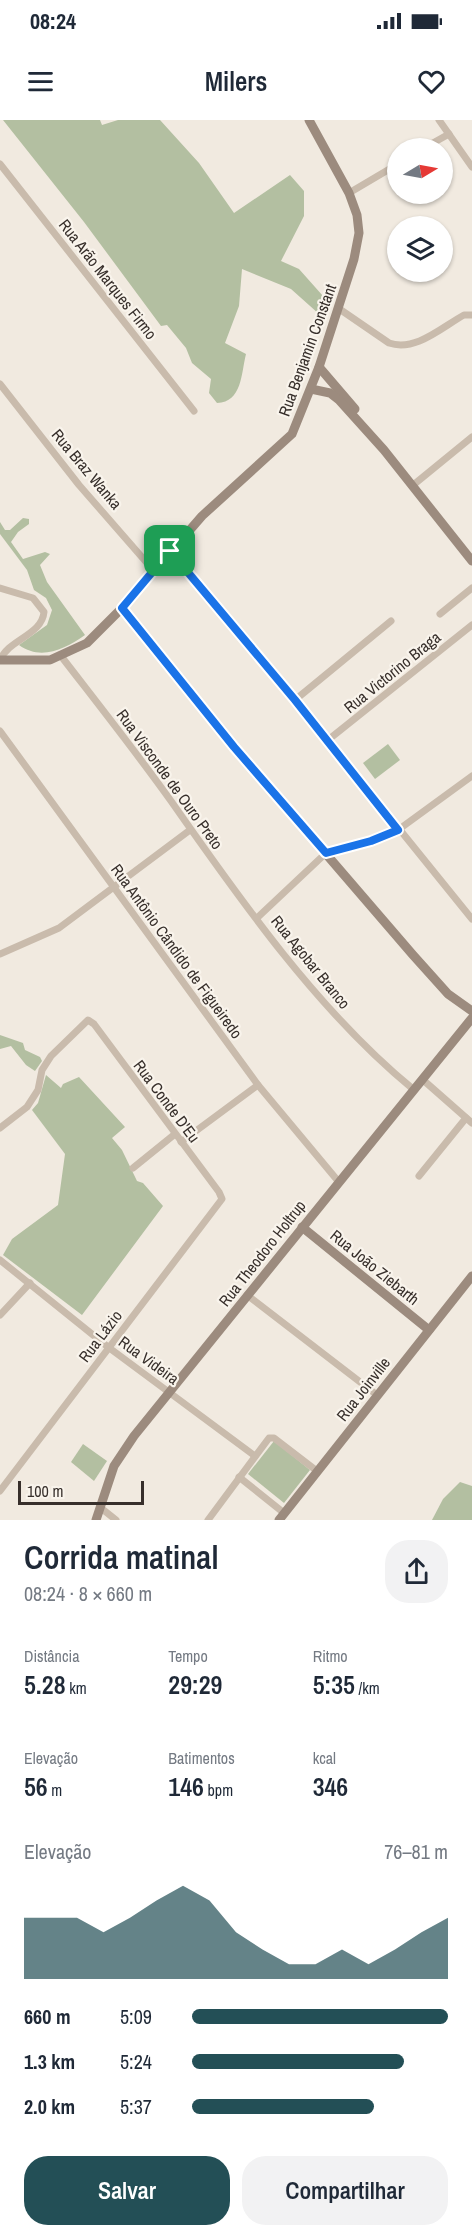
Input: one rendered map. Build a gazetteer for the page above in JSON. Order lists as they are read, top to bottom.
{
  "streets": {
    "main road": [
      "Rua Benjamin Constant",
      "Rua Theodoro Holtrup",
      "Rua João Ziebarth",
      "Rua Joinville"
    ],
    "street": [
      "Rua Arão Marques Firmo",
      "Rua Braz Wanka",
      "Rua Victorino Braga",
      "Rua Visconde de Ouro Preto",
      "Rua Antônio Cândido de Figueiredo",
      "Rua Agobar Branco",
      "Rua Conde D'Eu",
      "Rua Lázio",
      "Rua Videira"
    ]
  },
  "crossings": [
    ["Rua Benjamin Constant", "Rua Braz Wanka"],
    ["Rua Benjamin Constant", "Rua Visconde de Ouro Preto"],
    ["Rua Visconde de Ouro Preto", "Rua Agobar Branco"],
    ["Rua Antônio Cândido de Figueiredo", "Rua Theodoro Holtrup"],
    ["Rua Agobar Branco", "Rua Theodoro Holtrup"],
    ["Rua Conde D'Eu", "Rua Lázio"],
    ["Rua Theodoro Holtrup", "Rua João Ziebarth"],
    ["Rua Theodoro Holtrup", "Rua Videira"],
    ["Rua João Ziebarth", "Rua Joinville"],
    ["Rua Lázio", "Rua Videira"]
  ],
  "scale_bar": "100 m",
  "north": "right",
  "page": {
    "status": "08:24",
    "header": "Milers",
    "scale": "100 m",
    "heading": ["Corrida matinal", "08:24 · 8 × 660 m"],
    "stats": [
      ["Distância", "5.28 km"],
      ["Tempo", "29:29"],
      ["Ritmo", "5:35 /km"],
      ["Elevação", "56 m"],
      ["Batimentos", "146 bpm"],
      ["kcal", "346"]
    ],
    "chart": ["Elevação", "76–81 m"],
    "list": [
      {
        "name": "660 m",
        "note": "5:09"
      },
      {
        "name": "1.3 km",
        "note": "5:24"
      },
      {
        "name": "2.0 km",
        "note": "5:37"
      }
    ],
    "buttons": ["Salvar", "Compartilhar"]
  }
}
